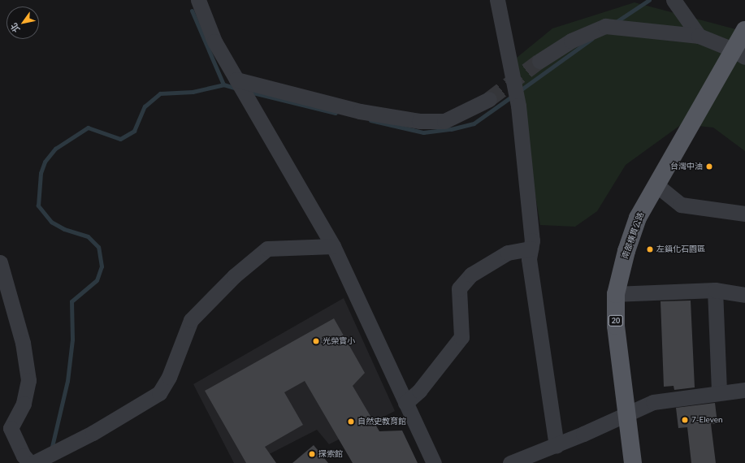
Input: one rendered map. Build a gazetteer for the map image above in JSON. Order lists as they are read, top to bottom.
{
  "streets": {
    "main road": ["南部橫貫公路", "20"]
  },
  "places": [
    "台灣中油",
    "左鎮化石園區",
    "光榮實小",
    "7-Eleven",
    "自然史教育館",
    "探索館"
  ],
  "north": "bottom left"
}
